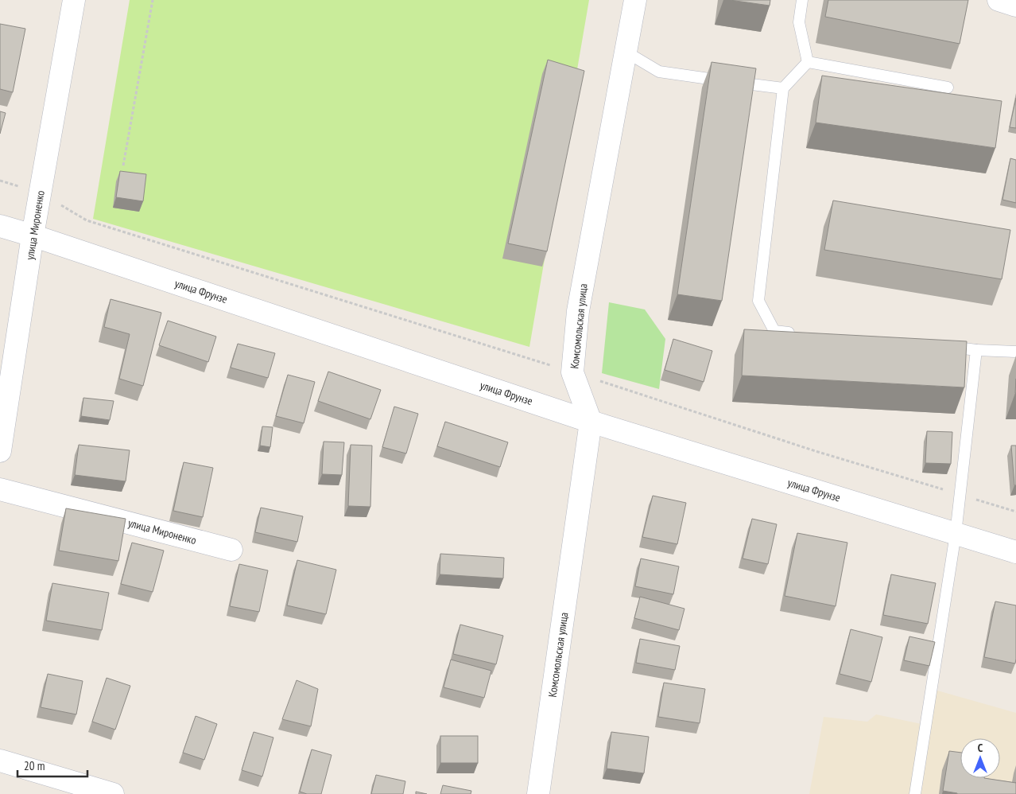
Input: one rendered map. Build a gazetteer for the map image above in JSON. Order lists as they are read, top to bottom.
{
  "streets": {
    "street": ["улица Мироненко", "улица Фрунзе", "Комсомольская улица"]
  },
  "crossings": [
    ["улица Мироненко", "улица Фрунзе"],
    ["улица Фрунзе", "Комсомольская улица"]
  ],
  "scale_bar": "20 m",
  "north": "top"
}
